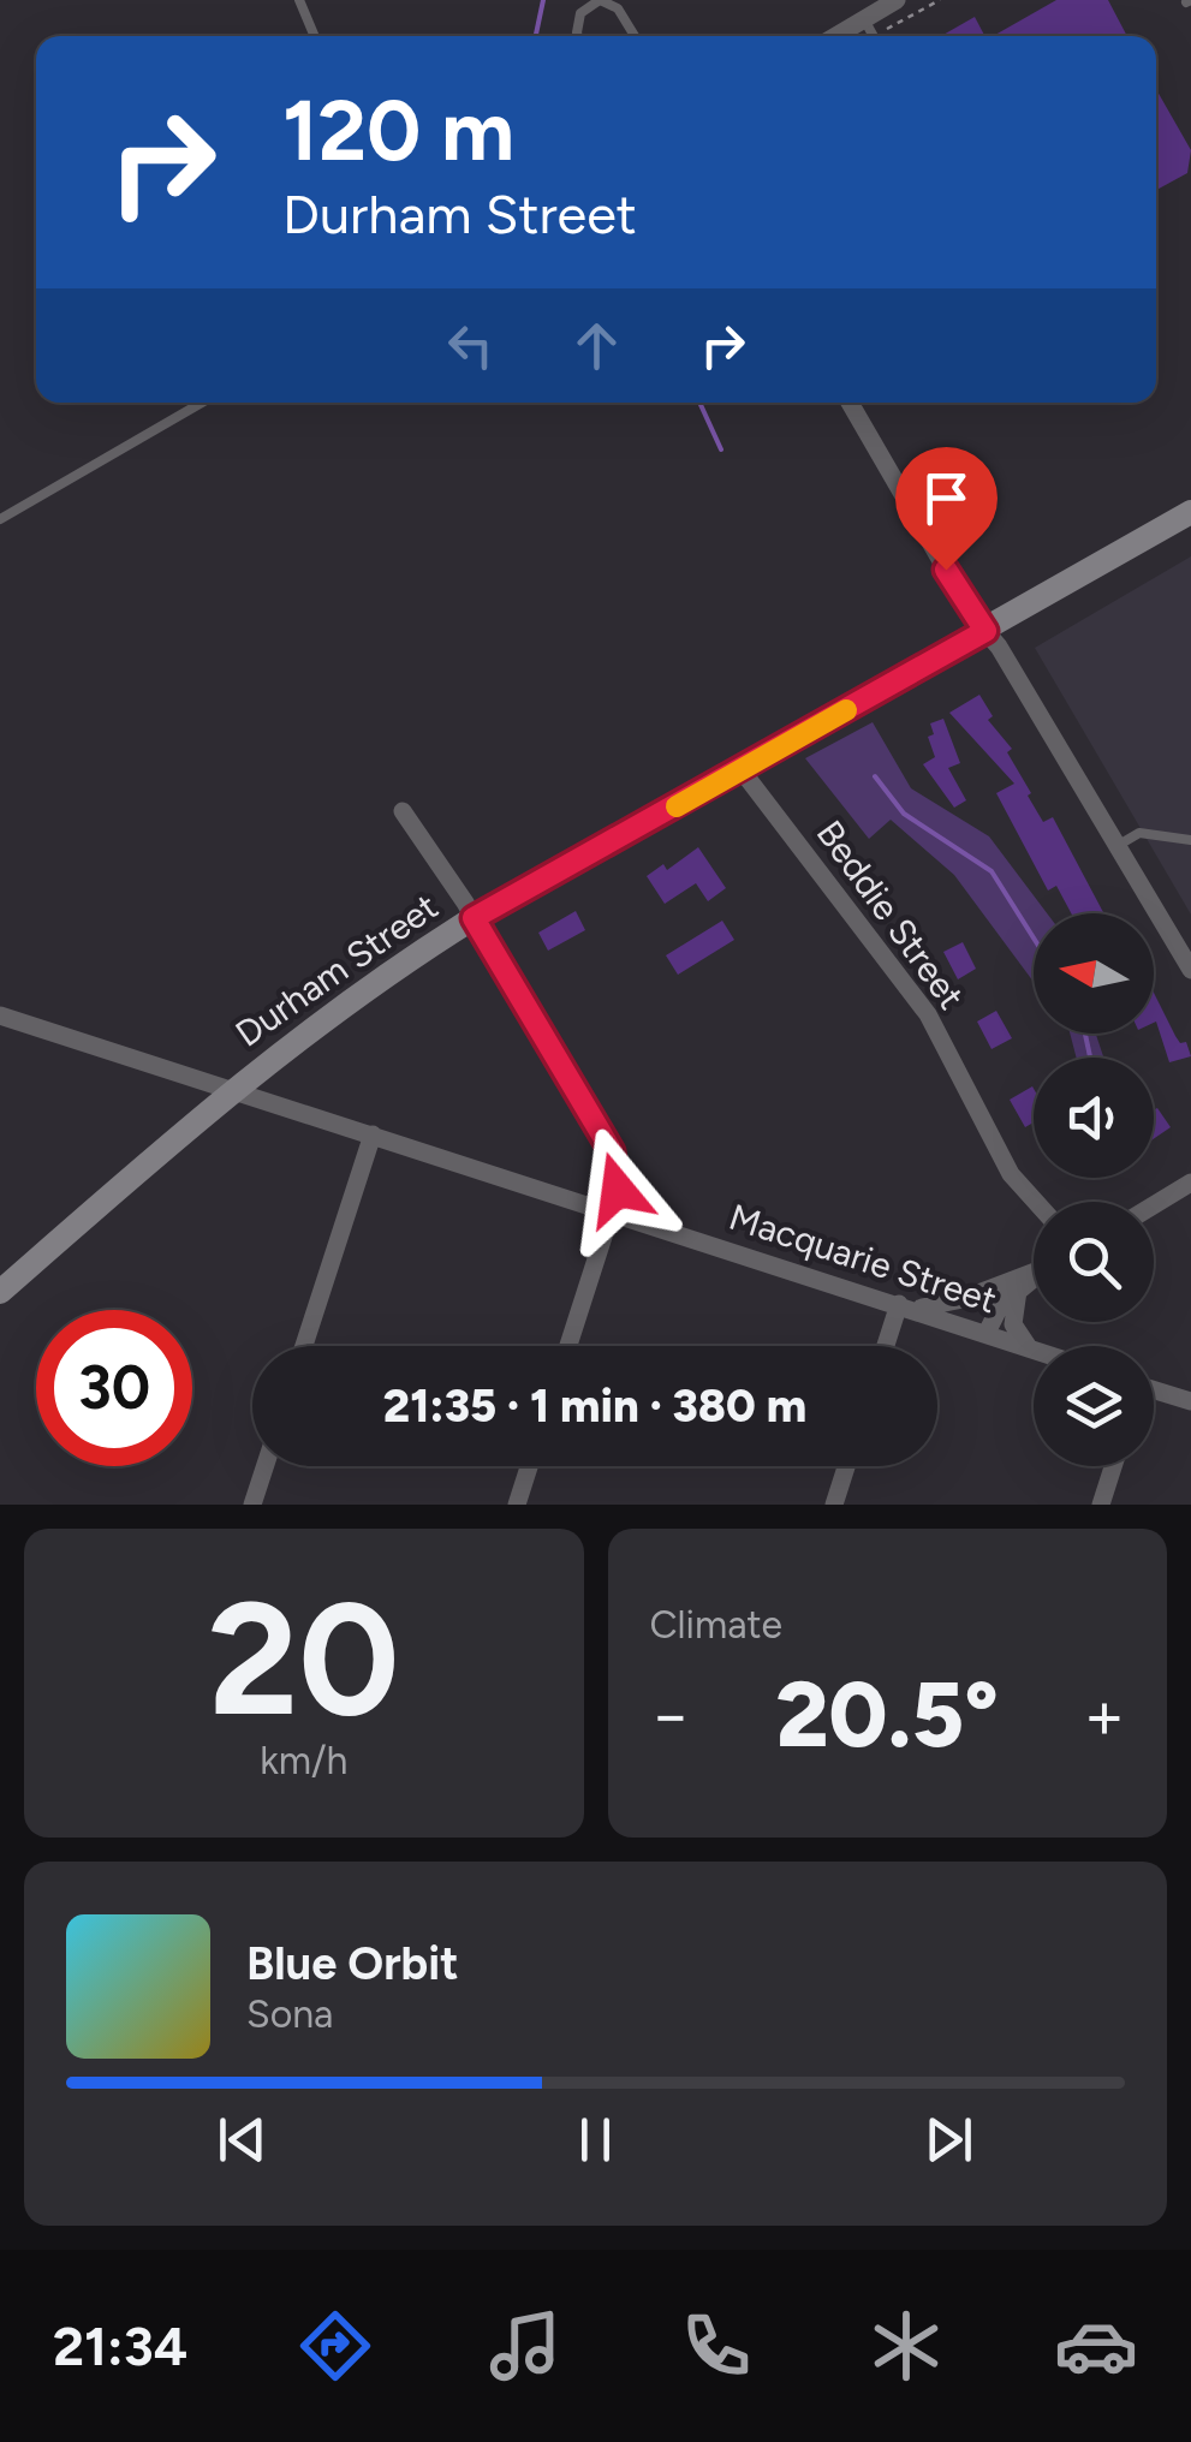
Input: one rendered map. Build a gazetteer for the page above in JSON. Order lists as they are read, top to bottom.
{
  "streets": {
    "main road": ["Durham Street"],
    "street": ["Beddie Street", "Macquarie Street"]
  },
  "crossings": [
    ["Beddie Street", "Durham Street"],
    ["Durham Street", "Macquarie Street"]
  ],
  "north": "left",
  "page": {
    "turn": ["120 m", "Durham Street"],
    "limit": "30",
    "trip": "21:35 · 1 min · 380 m",
    "tile": [
      ["20", "km/h"],
      "Climate"
    ],
    "heat": ["−", "20.5°", "+"],
    "song": ["Blue Orbit", "Sona"],
    "tabs": "21:34"
  }
}
